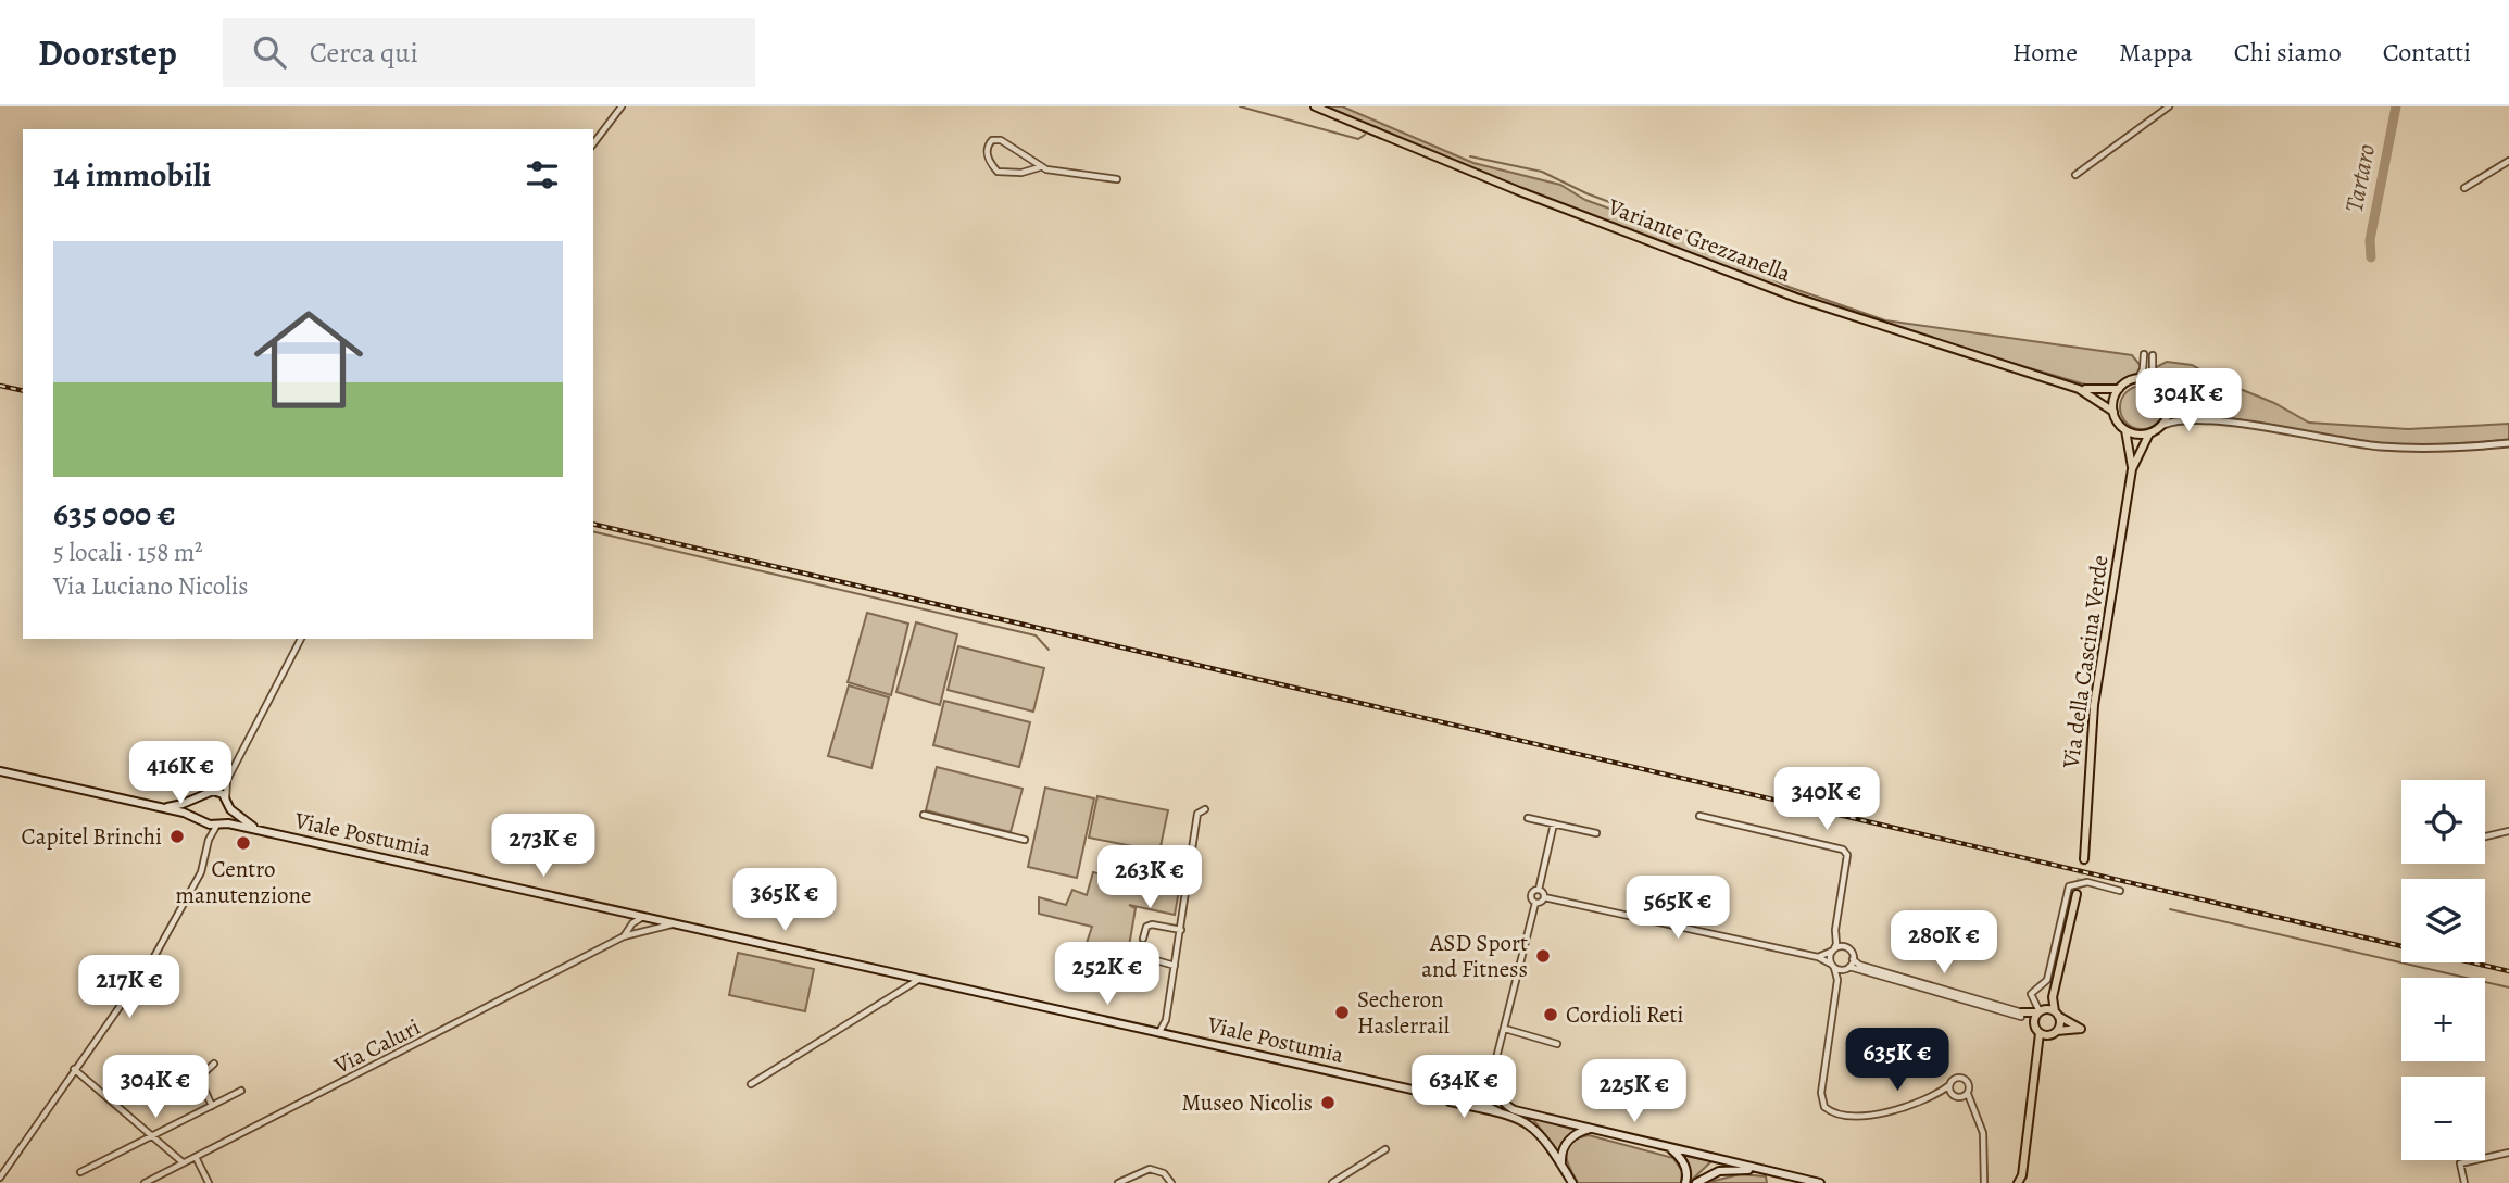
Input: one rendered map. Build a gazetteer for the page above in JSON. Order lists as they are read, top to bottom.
{
  "streets": {
    "main road": ["Variante Grezzanella", "Via della Cascina Verde", "Viale Postumia"],
    "street": ["Via Caluri"]
  },
  "crossings": [
    ["Viale Postumia", "Via Caluri"]
  ],
  "water": ["Tartaro"],
  "places": [
    "Capitel Brinchi",
    "Centro manutenzione",
    "ASD Sport and Fitness",
    "Secheron Haslerrail",
    "Cordioli Reti",
    "Museo Nicolis"
  ],
  "page": {
    "header": "Doorstep",
    "search": "Cerca qui",
    "nav": [
      "Home",
      "Mappa",
      "Chi siamo",
      "Contatti"
    ],
    "heading": "14 immobili",
    "list": [
      {
        "name": "635 000 €",
        "note": "5 locali · 158 m² · Via Luciano Nicolis"
      }
    ],
    "price": [
      "304K €",
      "416K €",
      "340K €",
      "273K €",
      "263K €",
      "365K €",
      "565K €",
      "280K €",
      "252K €",
      "217K €",
      "635K €",
      "304K €",
      "634K €",
      "225K €"
    ],
    "map_buttons": ["+", "−"]
  }
}
